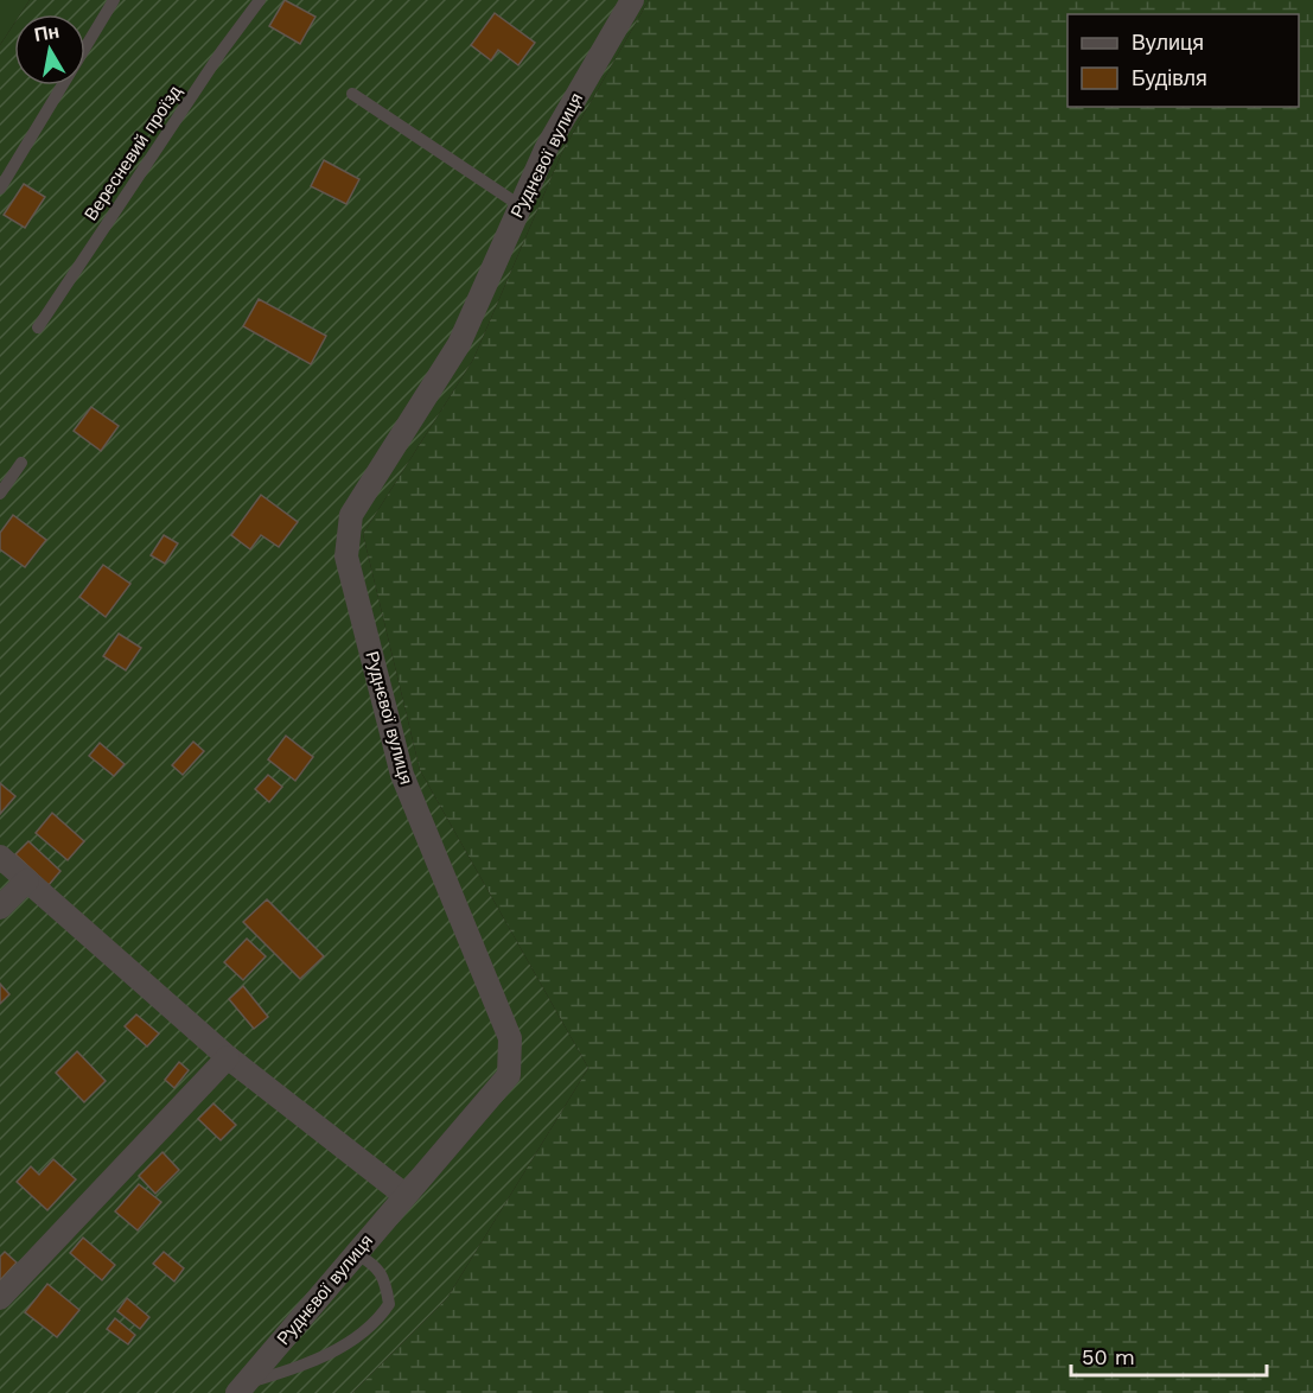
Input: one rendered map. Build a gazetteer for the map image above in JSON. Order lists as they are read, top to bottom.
{
  "streets": {
    "street": ["Руднєвої вулиця"],
    "lane": ["Вересневий проїзд"]
  },
  "legend": ["Вулиця", "Будівля"],
  "scale_bar": "50 m",
  "north": "top"
}
